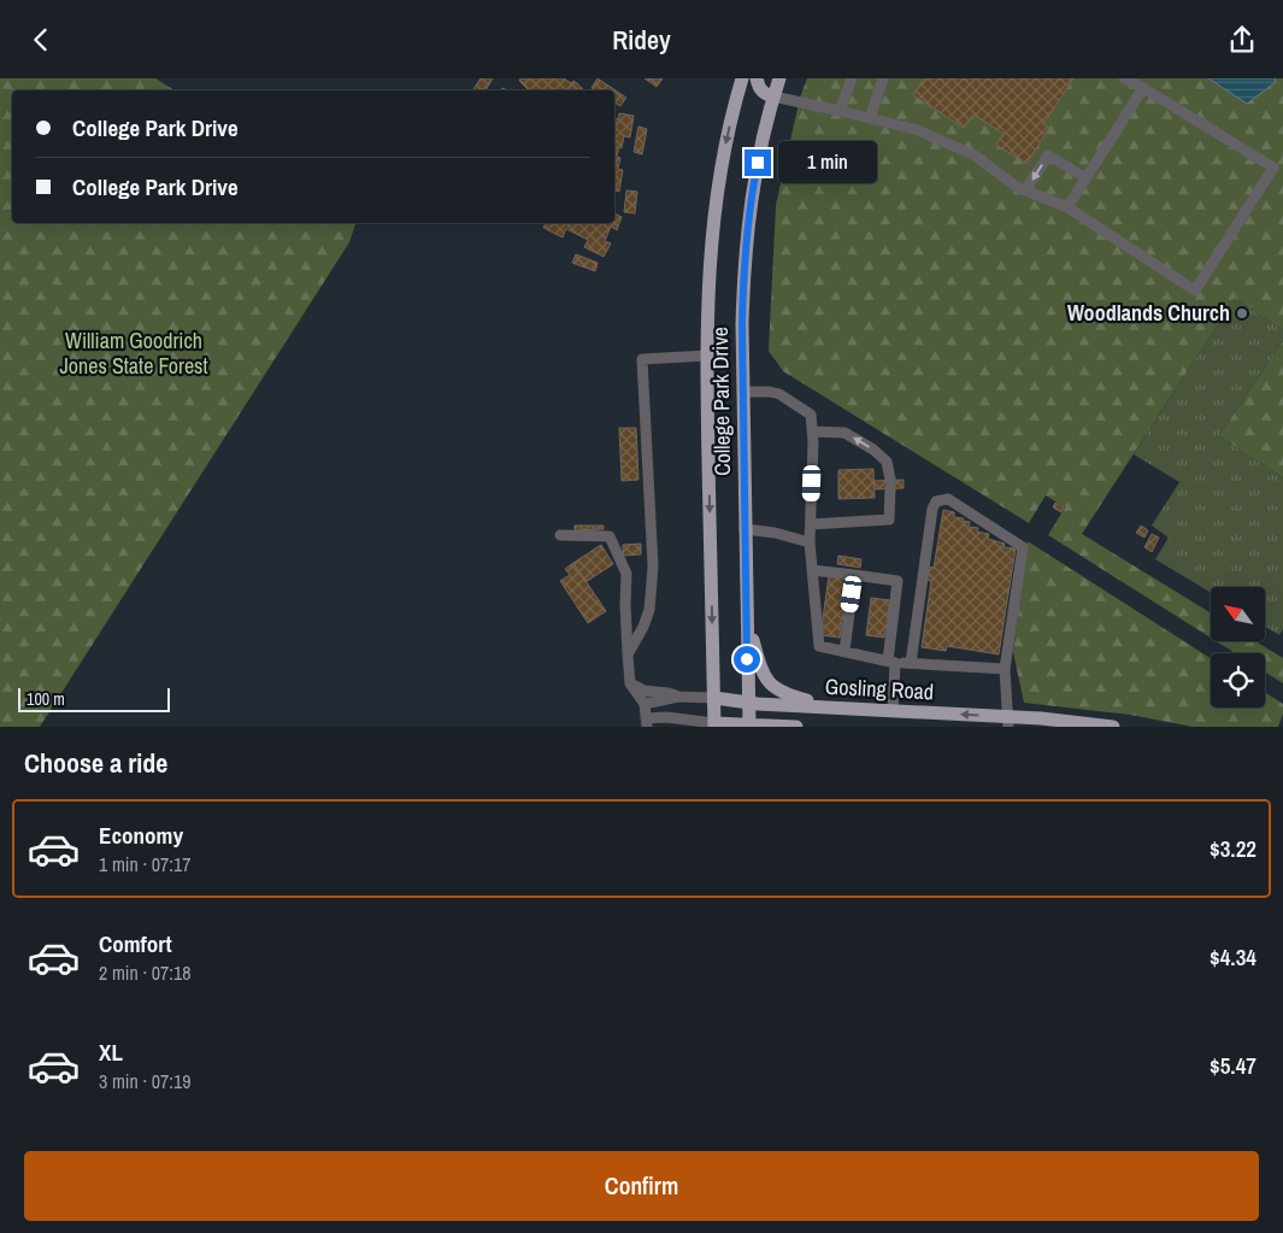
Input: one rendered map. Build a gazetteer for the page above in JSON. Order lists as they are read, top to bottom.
{
  "streets": {
    "main road": ["College Park Drive", "Gosling Road"]
  },
  "crossings": [
    ["College Park Drive", "Gosling Road"]
  ],
  "parks": ["William Goodrich Jones State Forest"],
  "places": ["Woodlands Church"],
  "scale_bar": "100 m",
  "north": "top left",
  "page": {
    "header": "Ridey",
    "banner": ["College Park Drive", "College Park Drive"],
    "bubble": "1 min",
    "scale": "100 m",
    "heading": "Choose a ride",
    "list": [
      {
        "name": "Economy",
        "note": "1 min · 07:17",
        "value": "$3.22"
      },
      {
        "name": "Comfort",
        "note": "2 min · 07:18",
        "value": "$4.34"
      },
      {
        "name": "XL",
        "note": "3 min · 07:19",
        "value": "$5.47"
      }
    ],
    "buttons": "Confirm"
  }
}
